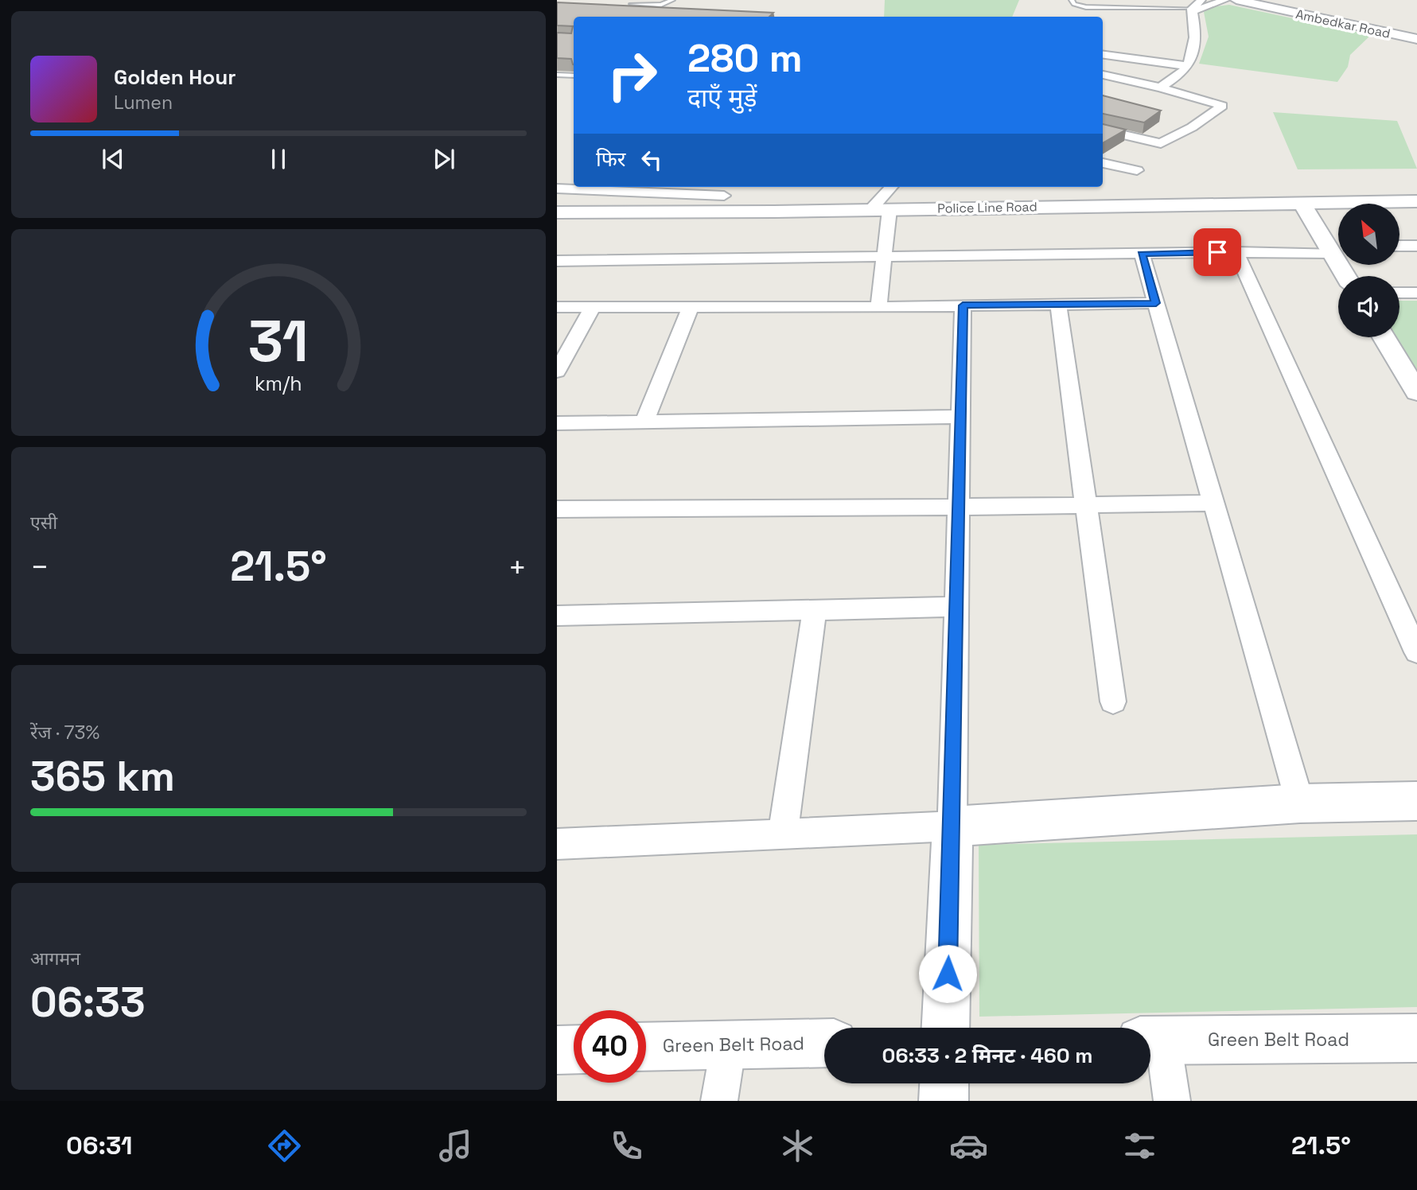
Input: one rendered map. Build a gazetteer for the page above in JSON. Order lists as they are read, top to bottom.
{
  "streets": {
    "main road": ["Ambedkar Road", "Police Line Road", "Green Belt Road"]
  },
  "north": "top left",
  "page": {
    "turn": ["280 m", "दाएँ मुड़ें"],
    "song": ["Golden Hour", "Lumen"],
    "then": "फिर",
    "tile": [
      "एसी",
      ["रेंज · 73%", "365 km"],
      ["आगमन", "06:33"]
    ],
    "heat": ["−", "21.5°", "+"],
    "limit": "40",
    "trip": "06:33 · 2 मिनट · 460 m",
    "tabs": ["06:31", "21.5°"],
    "gauge": ["31", "km/h"]
  }
}
